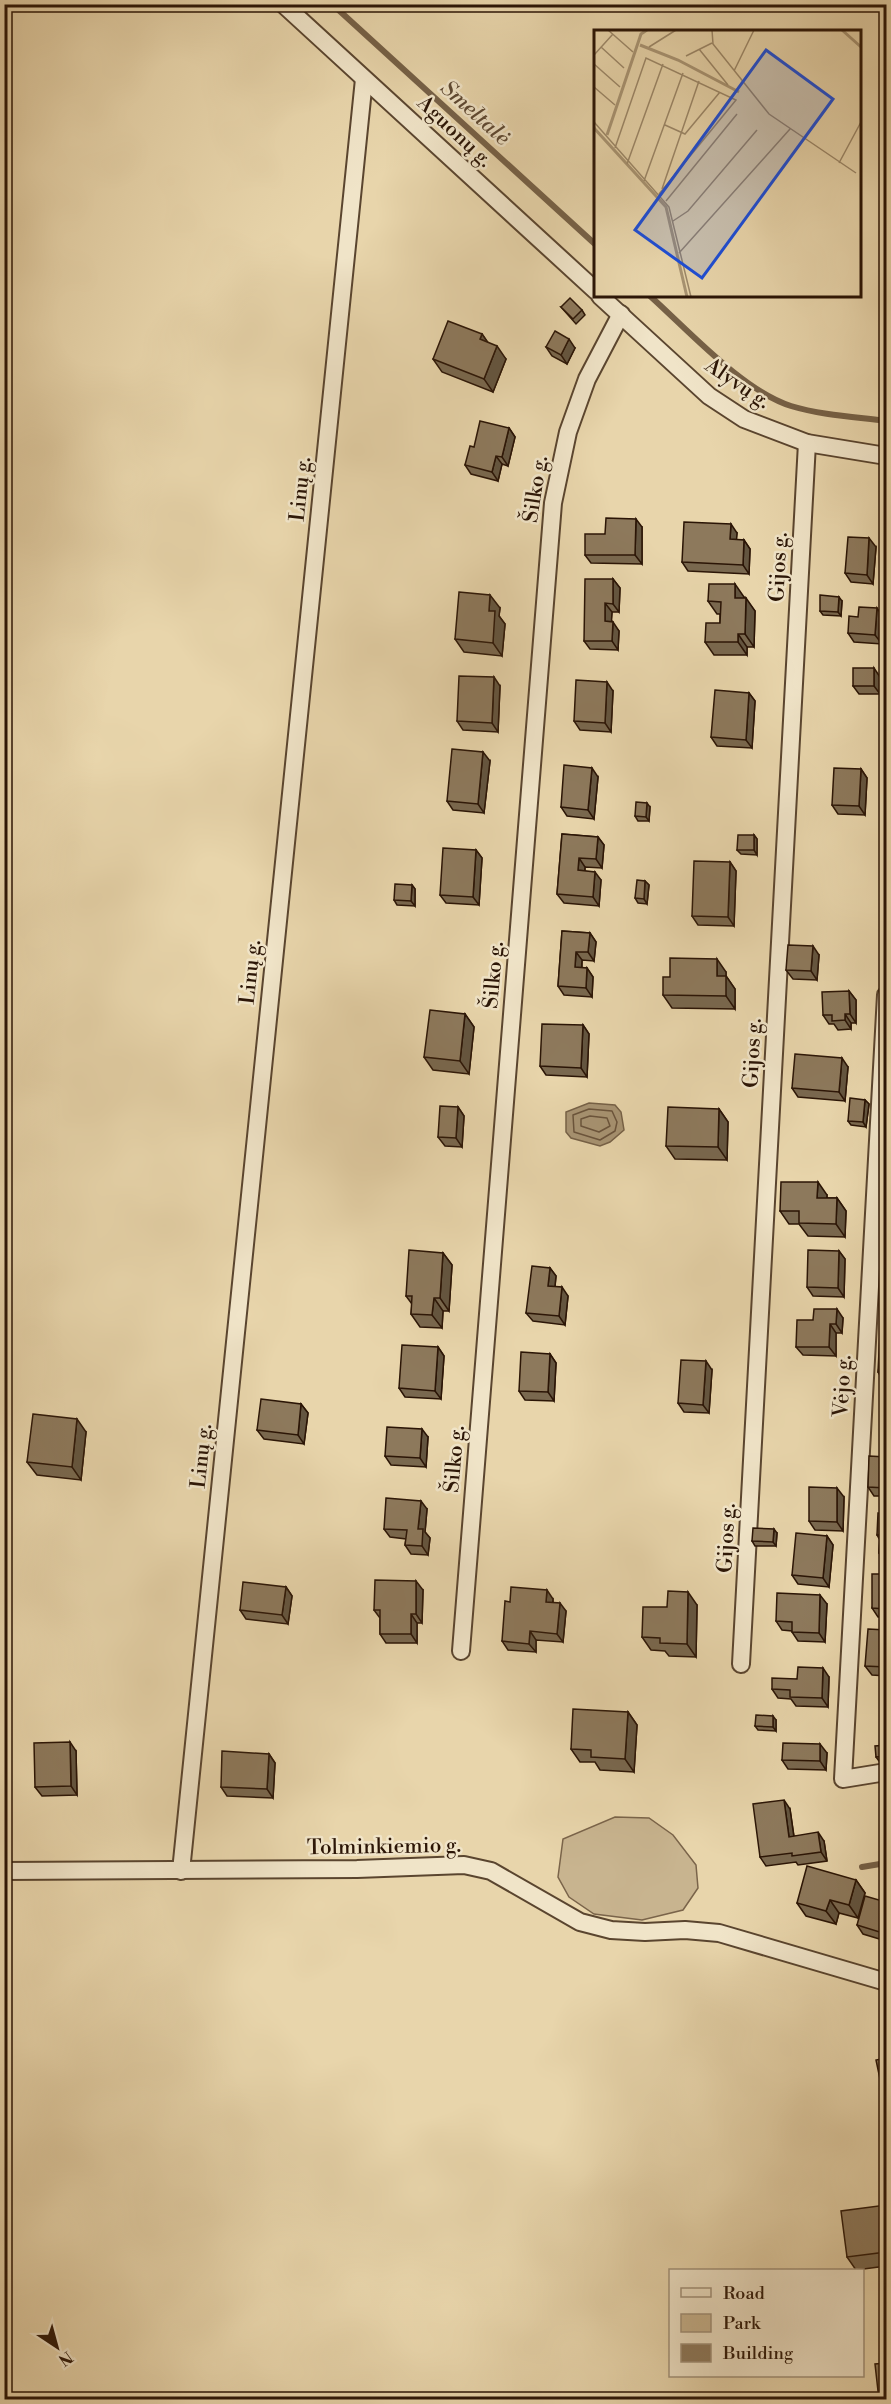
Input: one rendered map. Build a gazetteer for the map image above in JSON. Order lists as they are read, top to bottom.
{
  "streets": {
    "street": [
      "Aguonų g.",
      "Alyvų g.",
      "Linų g.",
      "Šilko g.",
      "Gijos g.",
      "Vėjo g.",
      "Tolminkiemio g."
    ]
  },
  "crossings": [
    ["Aguonų g.", "Linų g."],
    ["Alyvų g.", "Šilko g."],
    ["Alyvų g.", "Gijos g."],
    ["Linų g.", "Tolminkiemio g."]
  ],
  "water": ["Smeltalė"],
  "legend": ["Road", "Park", "Building"],
  "north": "bottom right"
}
